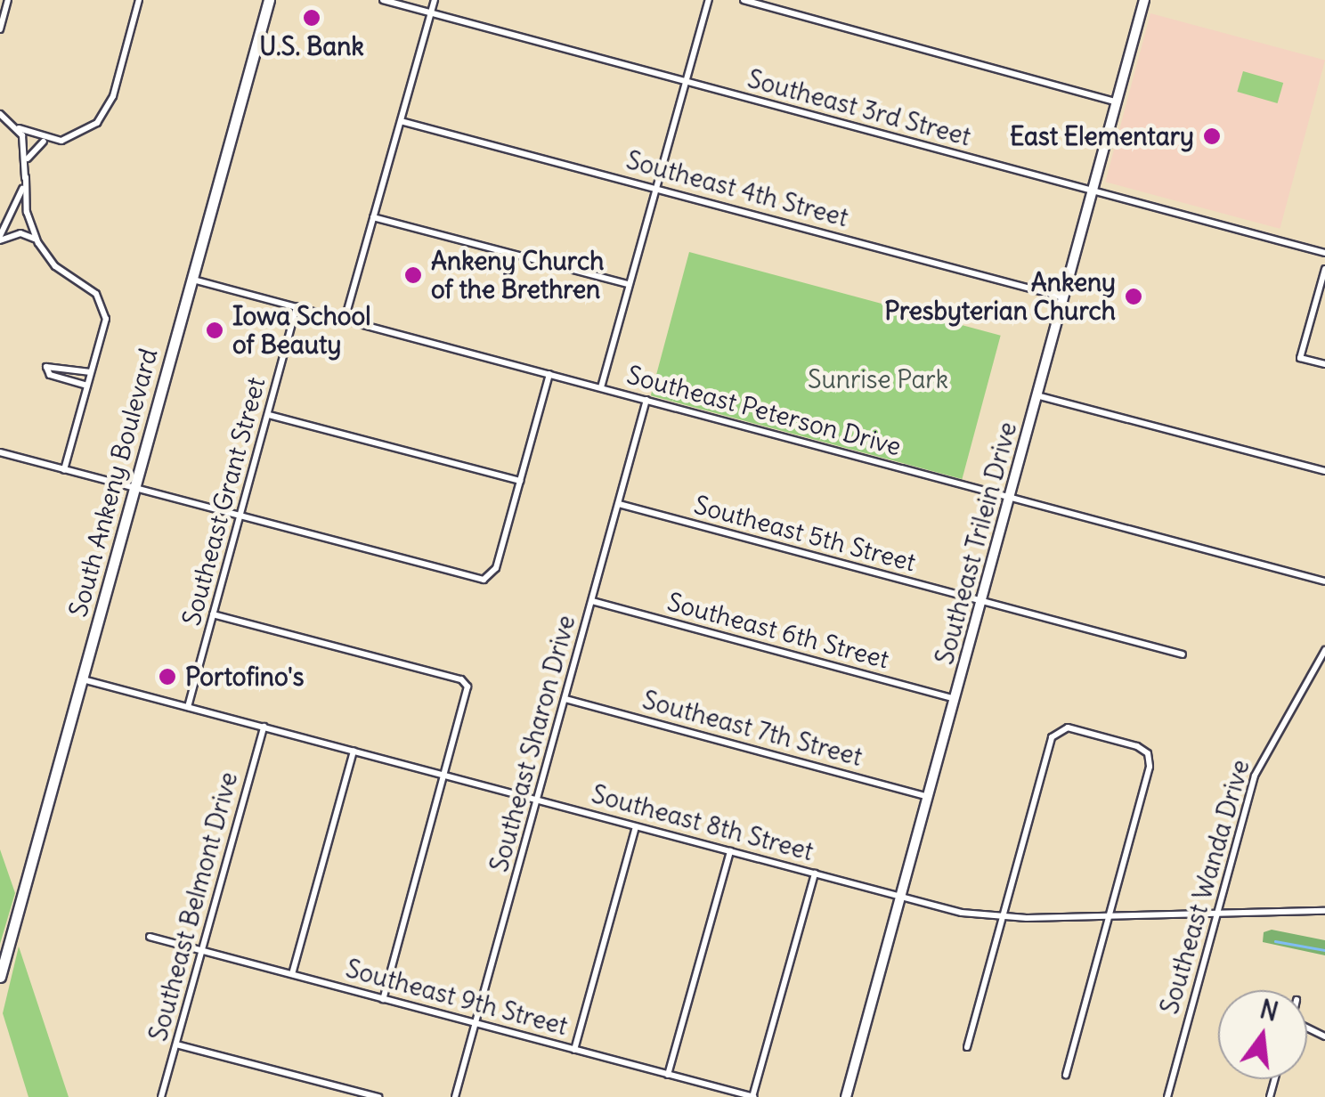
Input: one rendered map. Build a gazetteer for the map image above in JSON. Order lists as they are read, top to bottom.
{
  "streets": {
    "main road": ["South Ankeny Boulevard"],
    "street": [
      "Southeast 3rd Street",
      "Southeast 4th Street",
      "Southeast Peterson Drive",
      "Southeast Grant Street",
      "Southeast 5th Street",
      "Southeast Trilein Drive",
      "Southeast 6th Street",
      "Southeast 7th Street",
      "Southeast Sharon Drive",
      "Southeast 8th Street",
      "Southeast Wanda Drive",
      "Southeast Belmont Drive",
      "Southeast 9th Street"
    ]
  },
  "crossings": [
    ["Southeast 3rd Street", "Southeast Trilein Drive"],
    ["Southeast 4th Street", "Southeast Trilein Drive"],
    ["Southeast Peterson Drive", "South Ankeny Boulevard"],
    ["Southeast Peterson Drive", "Southeast Grant Street"],
    ["Southeast Peterson Drive", "Southeast Trilein Drive"],
    ["Southeast Peterson Drive", "Southeast Sharon Drive"],
    ["South Ankeny Boulevard", "Southeast 8th Street"],
    ["Southeast Grant Street", "Southeast 8th Street"],
    ["Southeast 5th Street", "Southeast Trilein Drive"],
    ["Southeast 5th Street", "Southeast Sharon Drive"],
    ["Southeast Trilein Drive", "Southeast 6th Street"],
    ["Southeast Trilein Drive", "Southeast 7th Street"],
    ["Southeast Trilein Drive", "Southeast 8th Street"],
    ["Southeast 6th Street", "Southeast Sharon Drive"],
    ["Southeast 7th Street", "Southeast Sharon Drive"],
    ["Southeast Sharon Drive", "Southeast 8th Street"],
    ["Southeast Sharon Drive", "Southeast 9th Street"],
    ["Southeast 8th Street", "Southeast Wanda Drive"],
    ["Southeast 8th Street", "Southeast Belmont Drive"],
    ["Southeast Belmont Drive", "Southeast 9th Street"]
  ],
  "parks": ["Sunrise Park"],
  "places": [
    "U.S. Bank",
    "East Elementary",
    "Ankeny Church of the Brethren",
    "Ankeny Presbyterian Church",
    "Iowa School of Beauty",
    "Portofino's"
  ],
  "north": "top"
}
